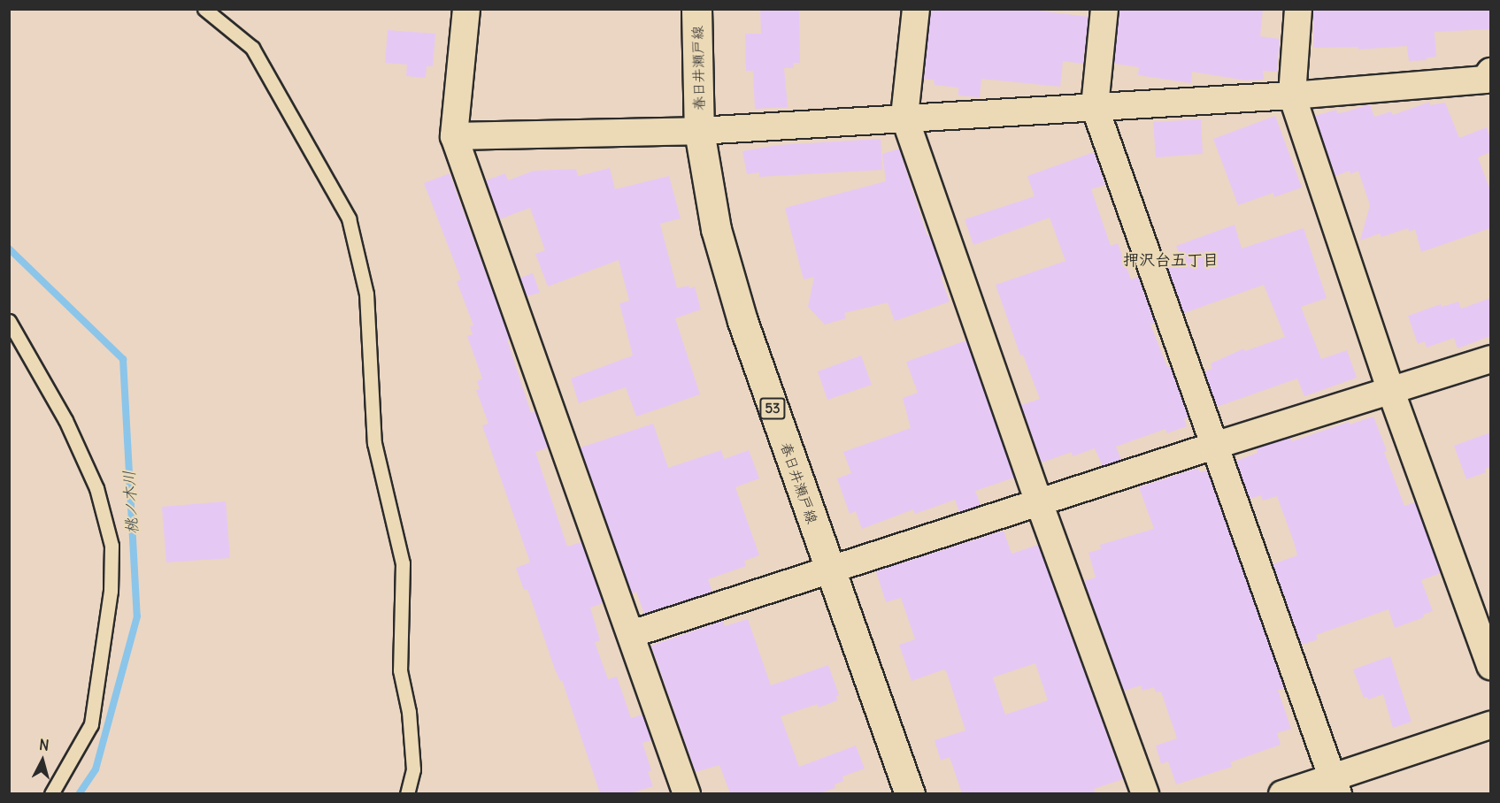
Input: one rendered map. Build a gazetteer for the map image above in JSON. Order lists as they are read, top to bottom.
{
  "streets": {
    "main road": ["春日井瀬戸線", "53"]
  },
  "districts": ["押沢台五丁目"],
  "water": ["桃ノ木川"],
  "north": "top"
}
